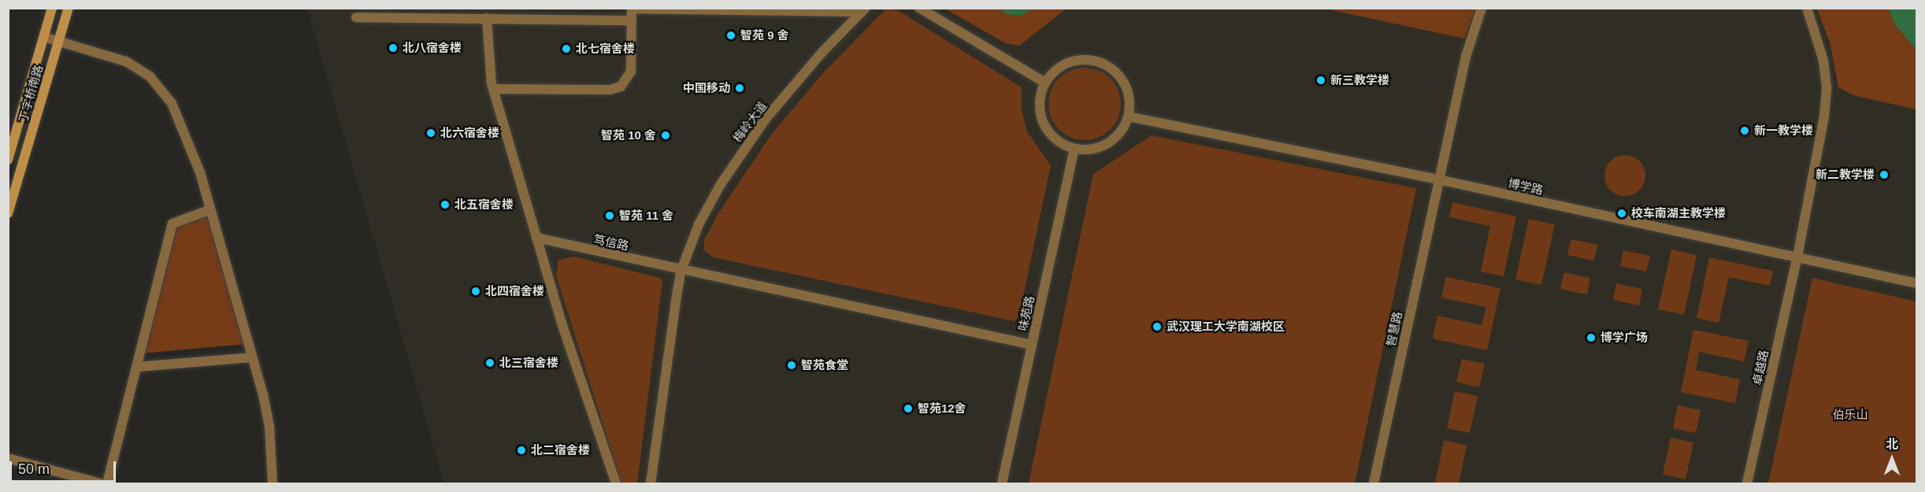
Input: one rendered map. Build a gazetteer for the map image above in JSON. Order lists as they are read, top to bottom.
{
  "streets": {
    "main road": ["丁字桥南路"],
    "street": [
      "梅岭大道",
      "博学路",
      "笃信路",
      "味苑路",
      "智慧路",
      "卓越路"
    ]
  },
  "crossings": [
    ["梅岭大道", "笃信路"],
    ["博学路", "味苑路"],
    ["博学路", "智慧路"],
    ["博学路", "卓越路"],
    ["笃信路", "味苑路"]
  ],
  "parks": ["伯乐山"],
  "places": [
    "智苑 9 舍",
    "北八宿舍楼",
    "北七宿舍楼",
    "新三教学楼",
    "中国移动",
    "新一教学楼",
    "北六宿舍楼",
    "智苑 10 舍",
    "新二教学楼",
    "北五宿舍楼",
    "校车南湖主教学楼",
    "智苑 11 舍",
    "北四宿舍楼",
    "武汉理工大学南湖校区",
    "博学广场",
    "北三宿舍楼",
    "智苑食堂",
    "智苑12舍",
    "北二宿舍楼"
  ],
  "scale_bar": "50 m",
  "north": "top"
}
